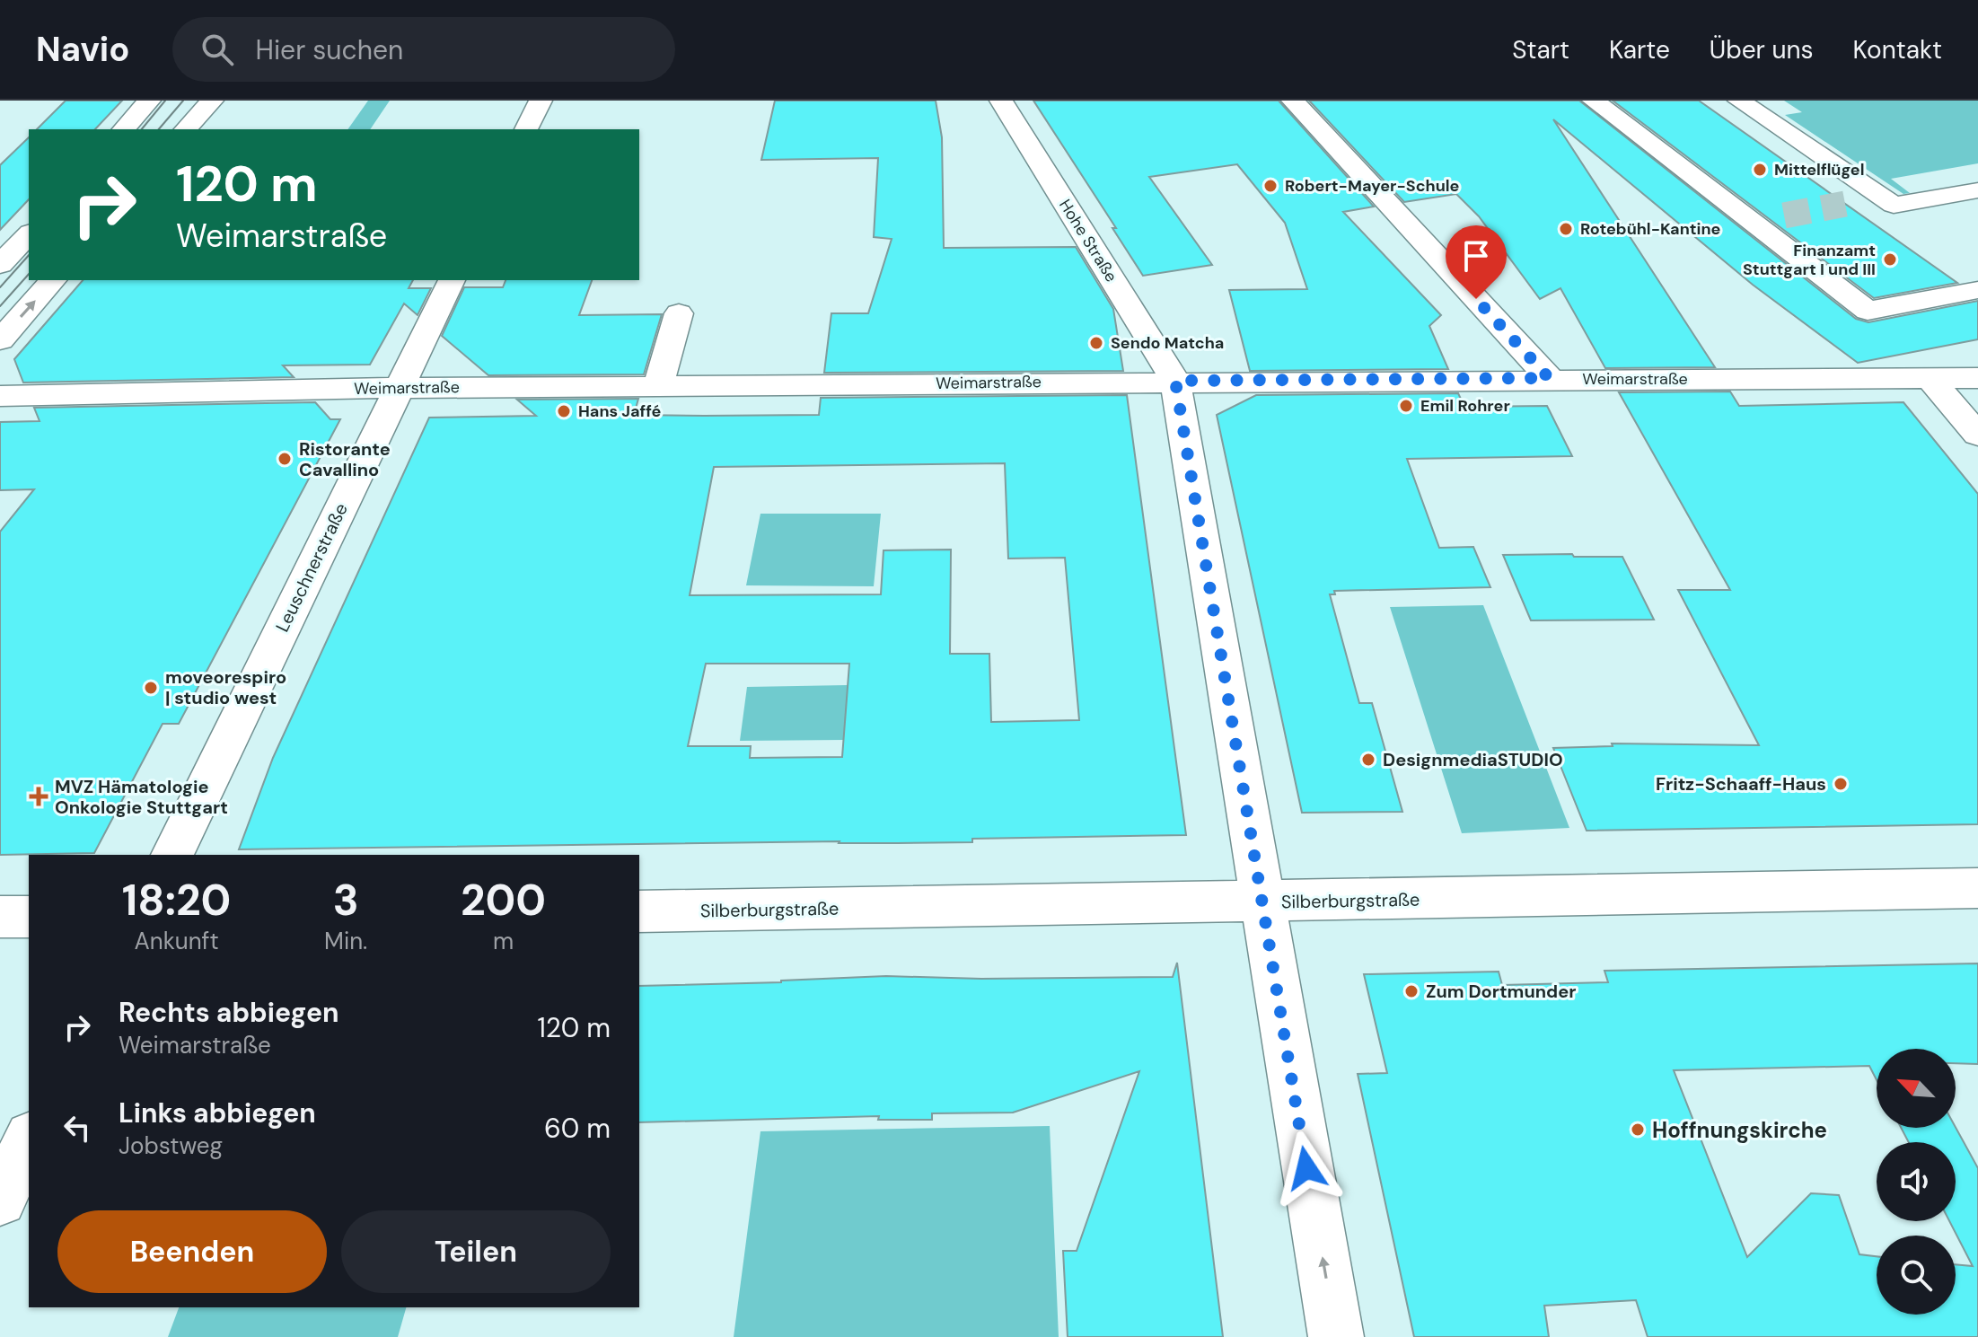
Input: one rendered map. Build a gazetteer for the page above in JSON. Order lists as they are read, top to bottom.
{
  "streets": {
    "street": [
      "Hohe Straße",
      "Weimarstraße",
      "Leuschnerstraße",
      "Silberburgstraße"
    ]
  },
  "crossings": [
    ["Hohe Straße", "Weimarstraße"],
    ["Weimarstraße", "Leuschnerstraße"]
  ],
  "places": {
    "other": [
      "Mittelflügel",
      "Robert-Mayer-Schule",
      "Rotebühl-Kantine",
      "Finanzamt Stuttgart I und III",
      "Sendo Matcha",
      "Emil Rohrer",
      "Hans Jaffé",
      "Ristorante Cavallino",
      "moveorespiro | studio west",
      "DesignmediaSTUDIO",
      "Fritz-Schaaff-Haus",
      "Zum Dortmunder",
      "Hoffnungskirche"
    ],
    "health": ["MVZ Hämatologie Onkologie Stuttgart"]
  },
  "north": "top left",
  "page": {
    "header": "Navio",
    "search": "Hier suchen",
    "nav": [
      "Start",
      "Karte",
      "Über uns",
      "Kontakt"
    ],
    "turn": ["120 m", "Weimarstraße"],
    "eta": [
      "18:20",
      "Ankunft",
      "3",
      "Min.",
      "200",
      "m"
    ],
    "list": [
      {
        "name": "Rechts abbiegen",
        "note": "Weimarstraße",
        "value": "120 m"
      },
      {
        "name": "Links abbiegen",
        "note": "Jobstweg",
        "value": "60 m"
      }
    ],
    "buttons": ["Beenden", "Teilen"]
  }
}
